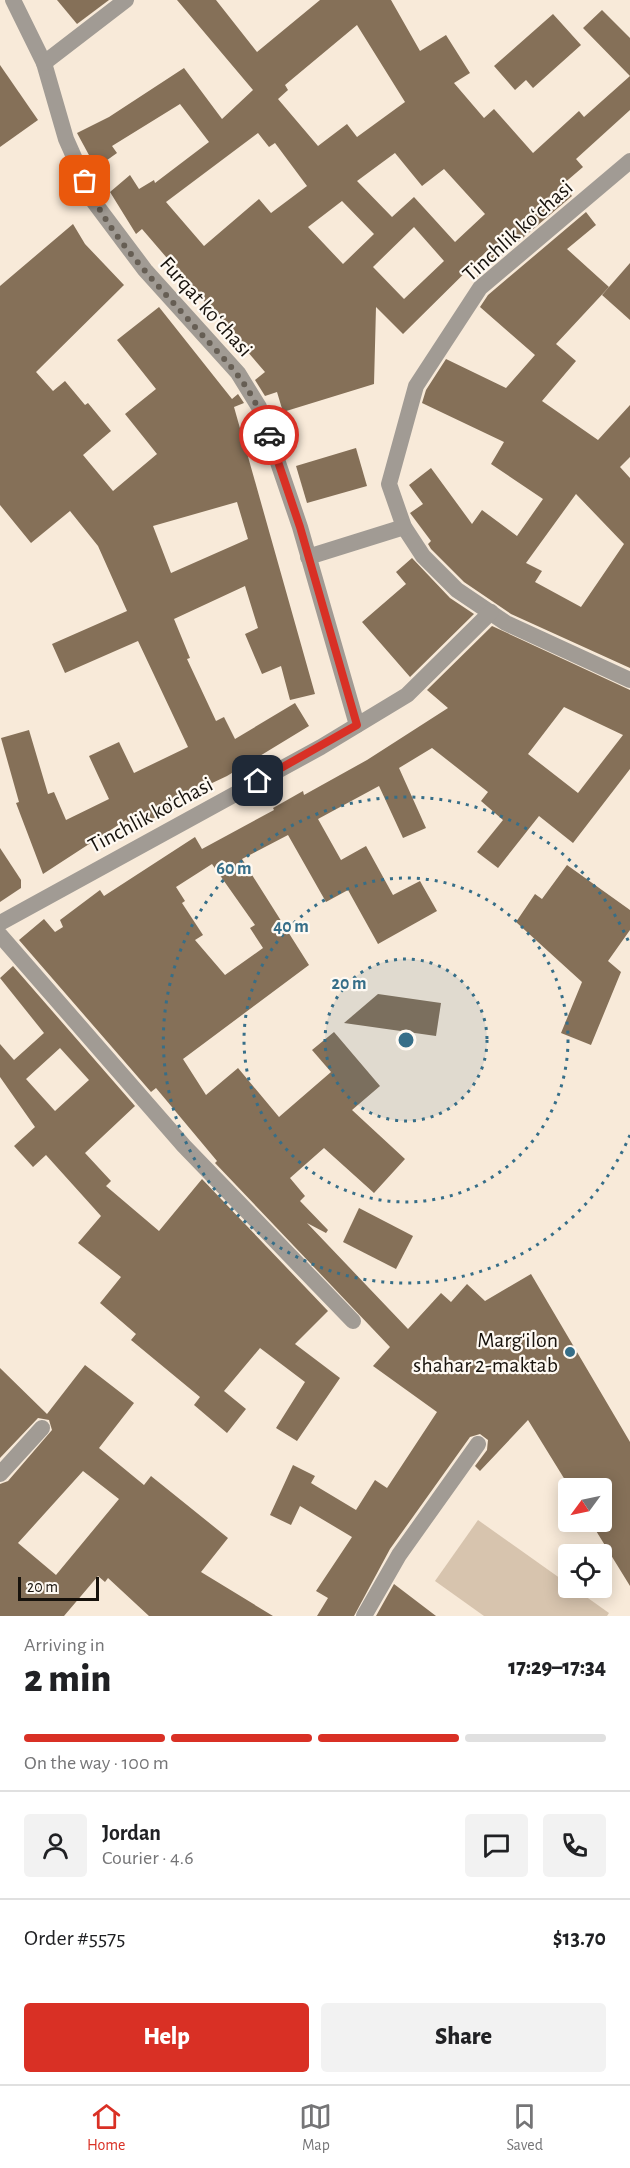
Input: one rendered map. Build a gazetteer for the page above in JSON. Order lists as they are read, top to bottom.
{
  "streets": {
    "street": ["Tinchlik koʻchasi", "Furqat koʻchasi", "Tinchlik ko'chasi"]
  },
  "crossings": [
    ["Tinchlik koʻchasi", "Tinchlik ko'chasi"],
    ["Furqat koʻchasi", "Tinchlik ko'chasi"]
  ],
  "places": ["Marg'ilon shahar 2-maktab"],
  "scale_bar": "20 m",
  "north": "bottom left",
  "page": {
    "scale": "20 m",
    "heading": ["2 min", "Arriving in", "17:29–17:34"],
    "panel": [
      "Jordan",
      "Courier · 4.6",
      "Order #5575",
      "$13.70"
    ],
    "bar": "On the way · 100 m",
    "buttons": ["Help", "Share"],
    "tabs": ["Home", "Map", "Saved"]
  },
  "rings": ["60 m", "40 m", "20 m"]
}
